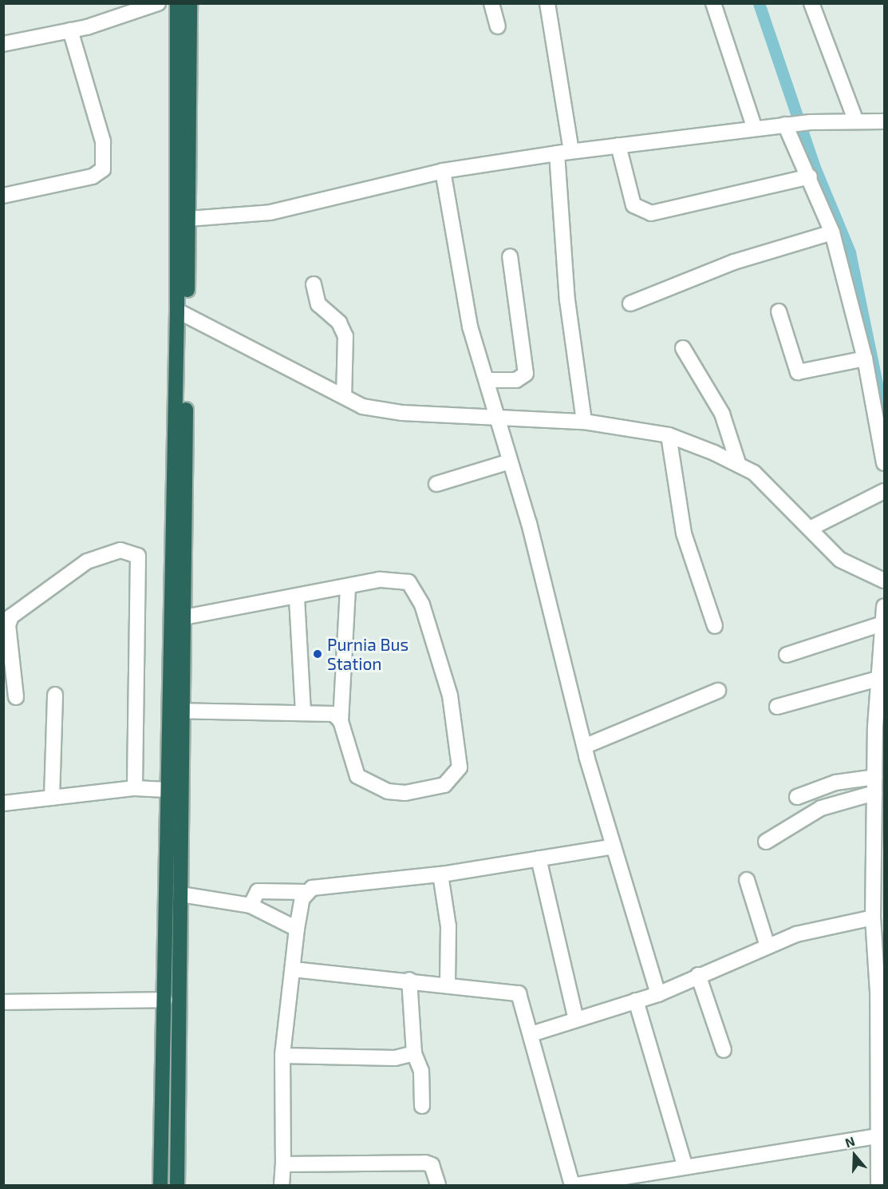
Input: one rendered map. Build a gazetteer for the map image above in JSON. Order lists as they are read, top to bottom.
{
  "places": ["Purnia Bus Station"],
  "north": "top"
}
